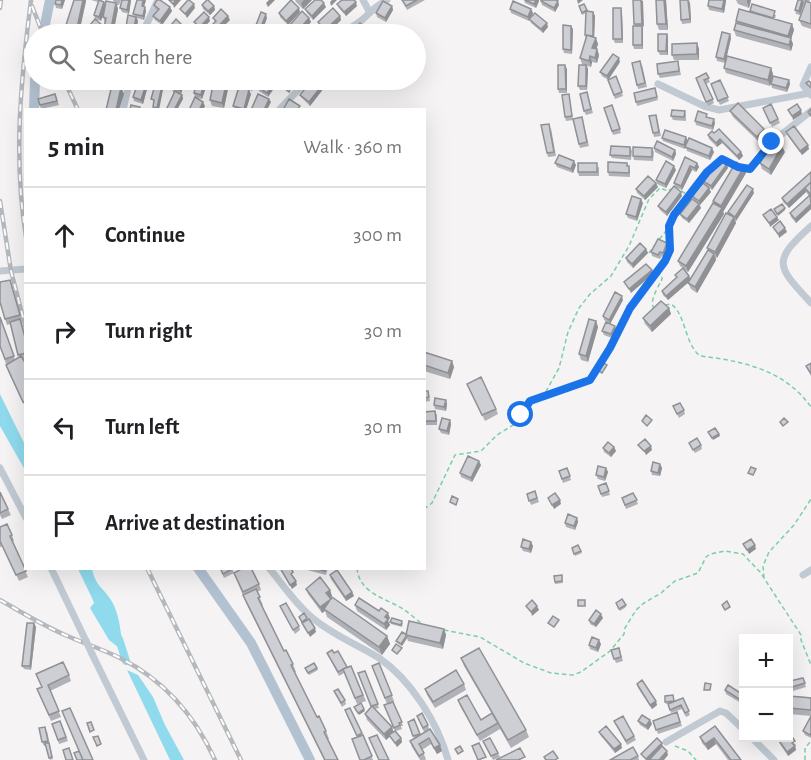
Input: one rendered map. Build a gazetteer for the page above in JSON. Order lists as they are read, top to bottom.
{
  "page": {
    "search": "Search here",
    "heading": ["5 min", "Walk · 360 m"],
    "list": [
      ["Continue", "300 m"],
      ["Turn right", "30 m"],
      ["Turn left", "30 m"],
      "Arrive at destination"
    ],
    "map_buttons": ["+", "−"]
  }
}
